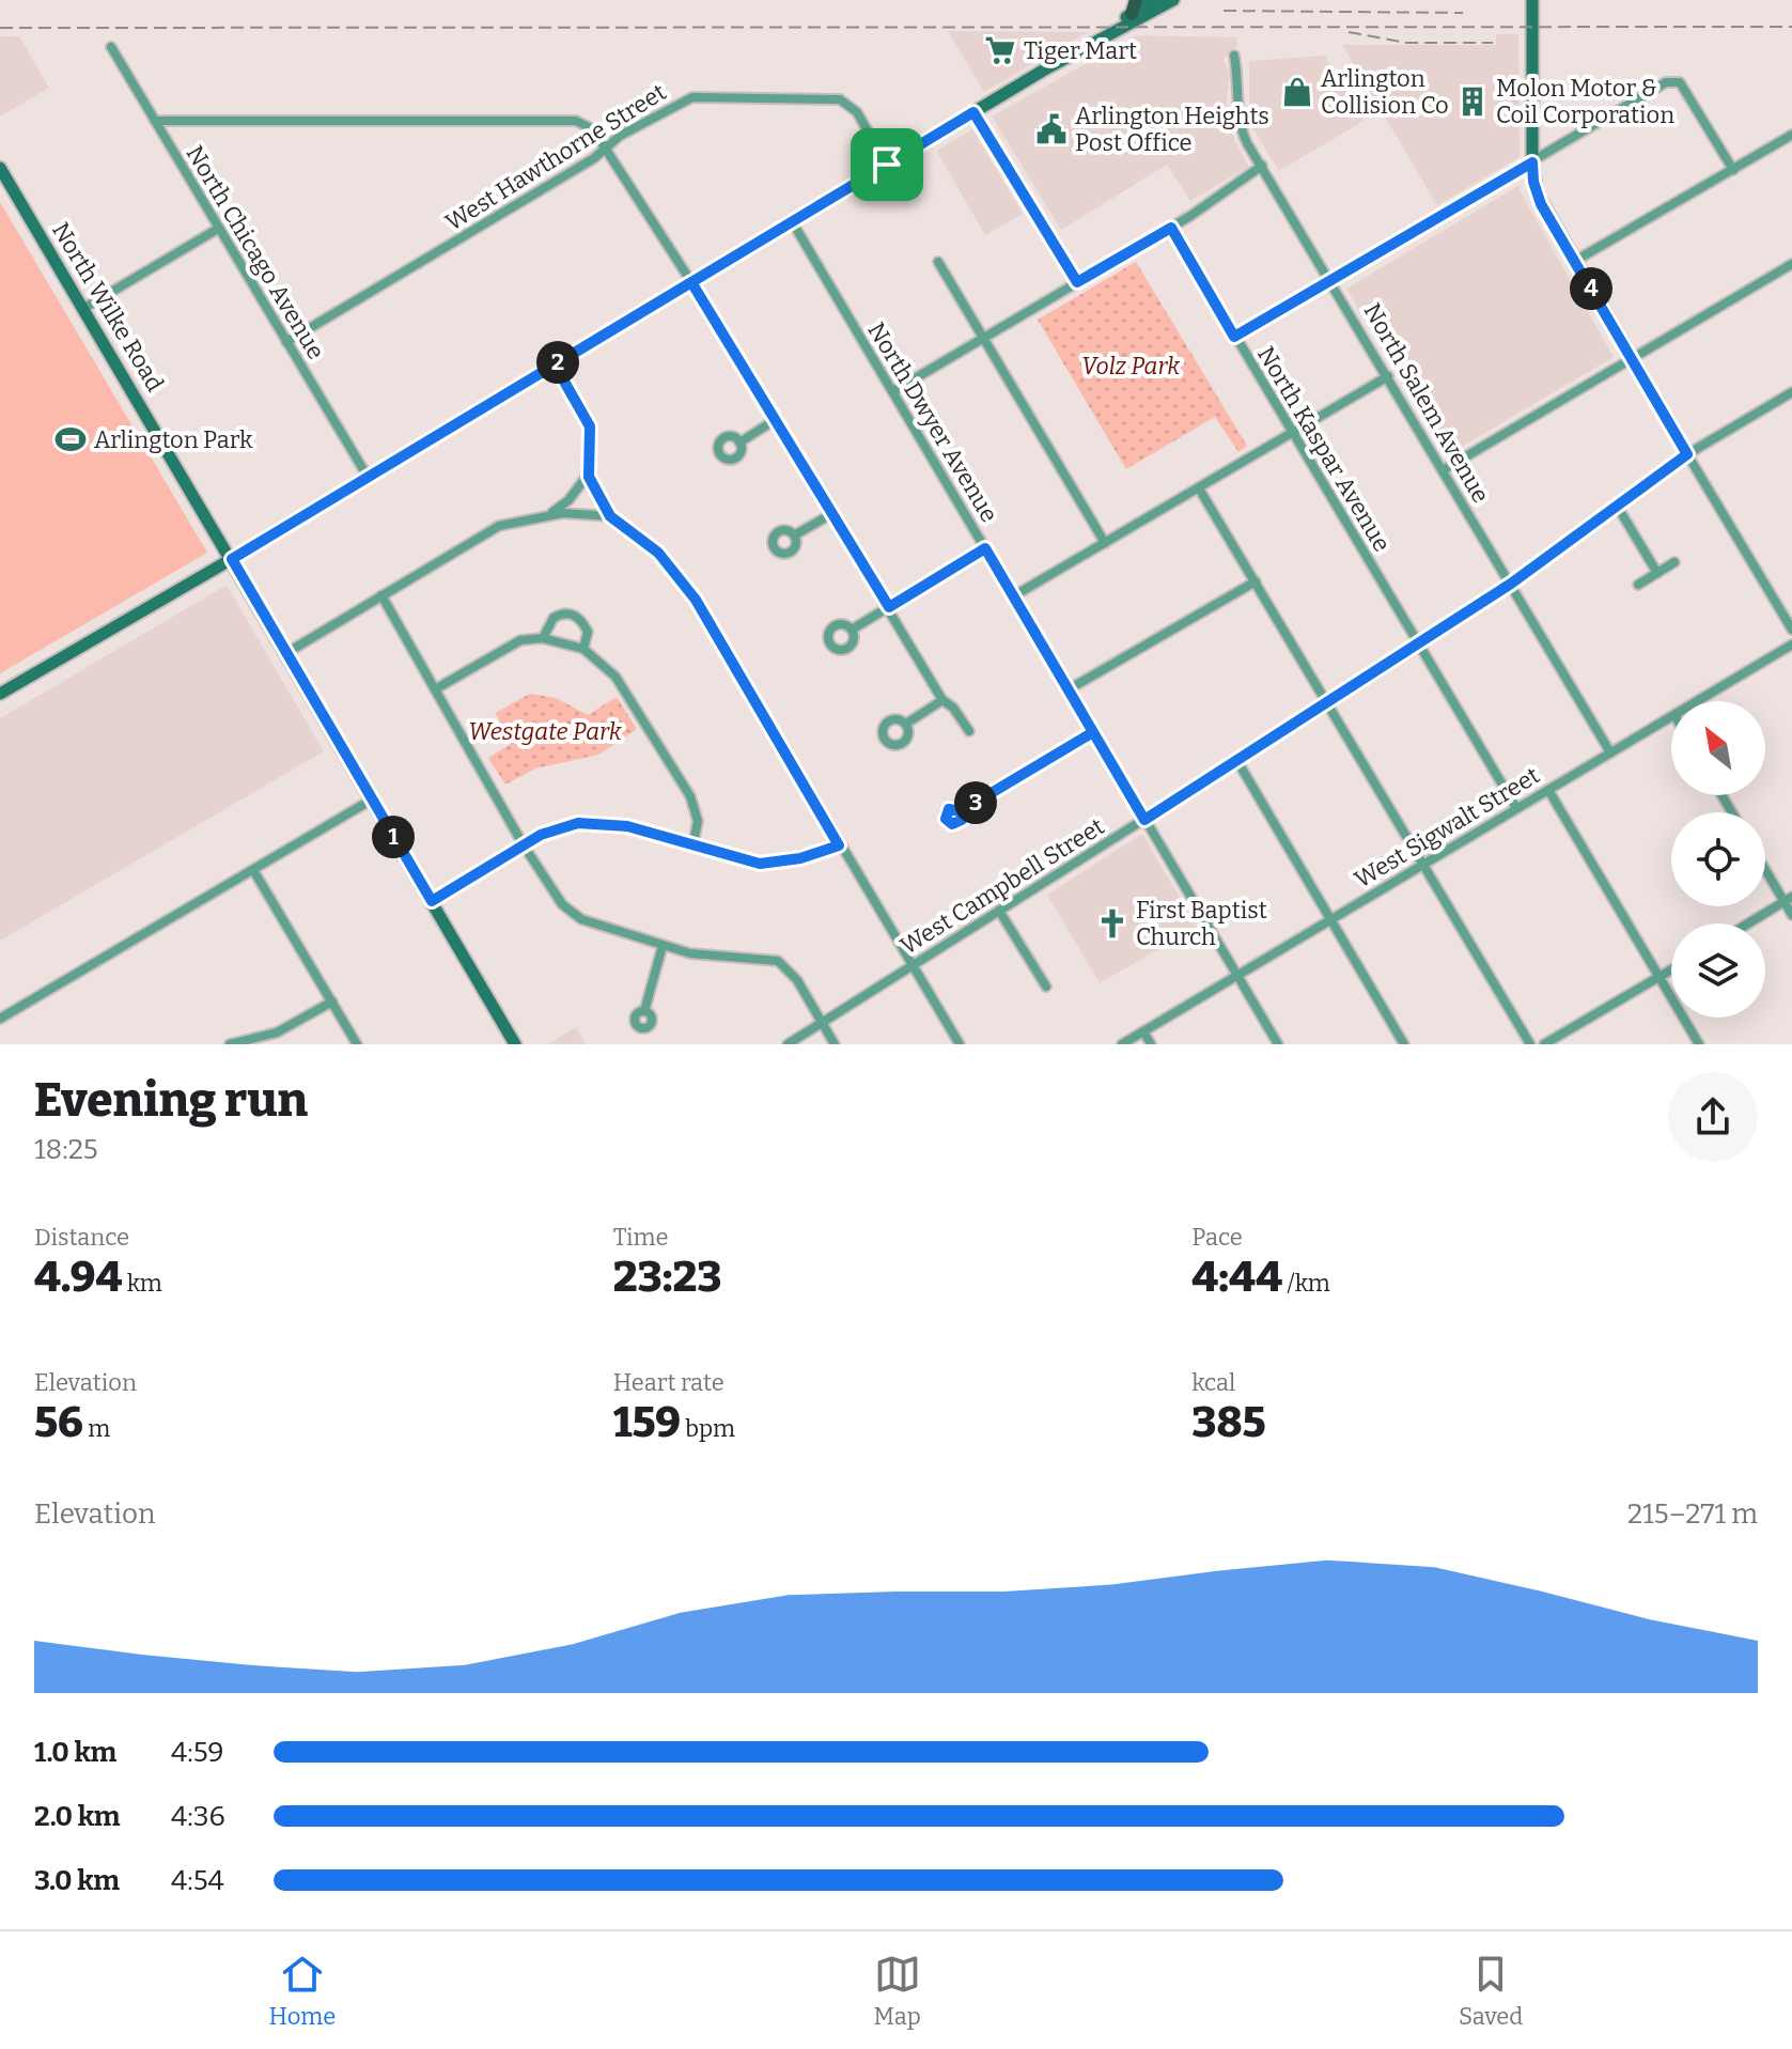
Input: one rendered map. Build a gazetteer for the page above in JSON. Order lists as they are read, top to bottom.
{
  "streets": {
    "main road": ["North Wilke Road"],
    "street": [
      "West Hawthorne Street",
      "North Chicago Avenue",
      "North Salem Avenue",
      "North Dwyer Avenue",
      "North Kaspar Avenue",
      "West Sigwalt Street",
      "West Campbell Street"
    ]
  },
  "crossings": [
    ["West Hawthorne Street", "North Chicago Avenue"],
    ["North Salem Avenue", "West Sigwalt Street"],
    ["North Salem Avenue", "West Campbell Street"],
    ["North Dwyer Avenue", "West Sigwalt Street"],
    ["North Dwyer Avenue", "West Campbell Street"],
    ["North Kaspar Avenue", "West Sigwalt Street"],
    ["North Kaspar Avenue", "West Campbell Street"]
  ],
  "parks": ["Volz Park", "Westgate Park"],
  "places": {
    "supermarket": ["Tiger Mart"],
    "shop": ["Arlington Collision Co"],
    "building": ["Molon Motor & Coil Corporation"],
    "public building": ["Arlington Heights Post Office"],
    "sports": ["Arlington Park"],
    "church": ["First Baptist Church"]
  },
  "north": "top left",
  "page": {
    "pins": [
      "4",
      "2",
      "3",
      "1"
    ],
    "heading": ["Evening run", "18:25"],
    "stats": [
      ["Distance", "4.94 km"],
      ["Time", "23:23"],
      ["Pace", "4:44 /km"],
      ["Elevation", "56 m"],
      ["Heart rate", "159 bpm"],
      ["kcal", "385"]
    ],
    "chart": ["Elevation", "215–271 m"],
    "list": [
      {
        "name": "1.0 km",
        "note": "4:59"
      },
      {
        "name": "2.0 km",
        "note": "4:36"
      },
      {
        "name": "3.0 km",
        "note": "4:54"
      }
    ],
    "tabs": ["Home", "Map", "Saved"]
  }
}
